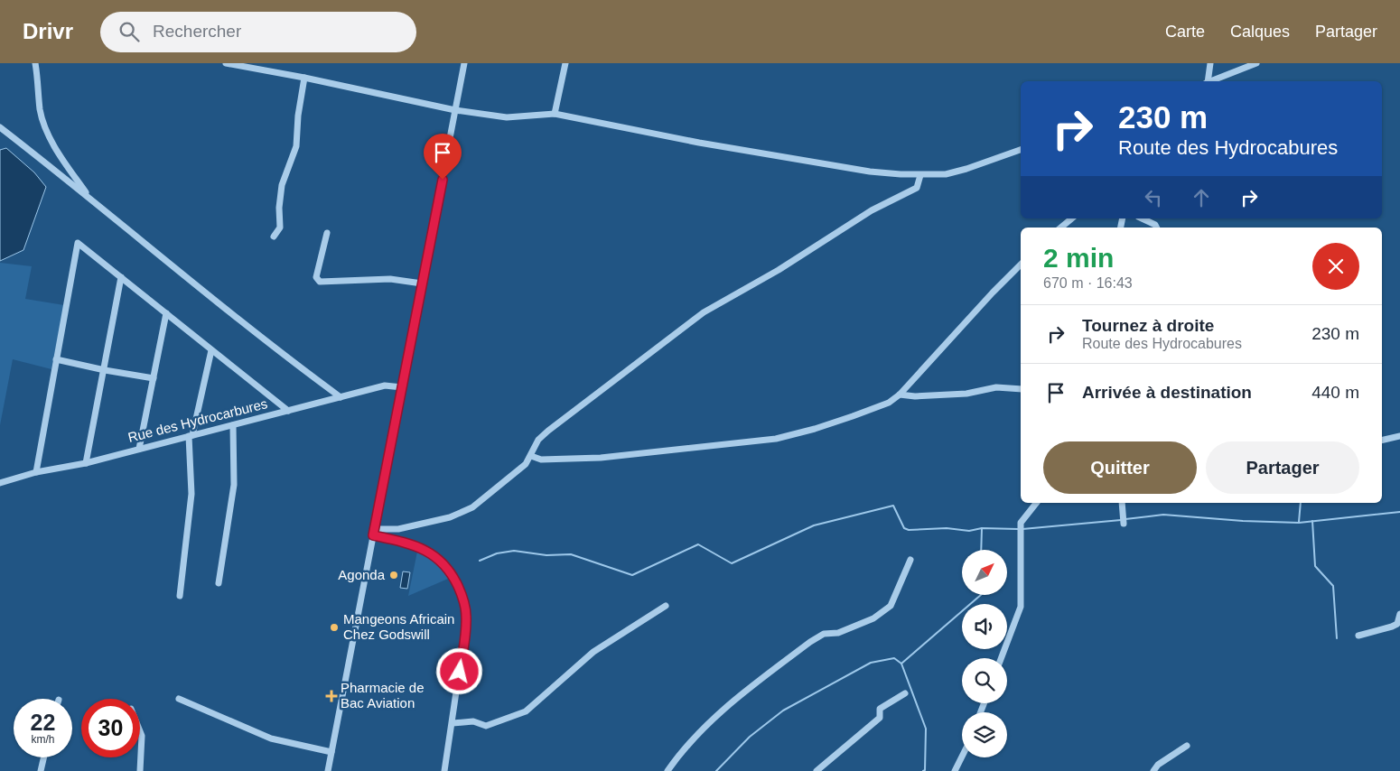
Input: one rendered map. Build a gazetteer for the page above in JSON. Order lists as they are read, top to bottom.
{
  "streets": {
    "street": ["Rue des Hydrocarbures"]
  },
  "places": {
    "other": ["Agonda", "Mangeons Africain Chez Godswill"],
    "health": ["Pharmacie de Bac Aviation"]
  },
  "north": "top right",
  "page": {
    "header": "Drivr",
    "search": "Rechercher",
    "nav": ["Carte", "Calques", "Partager"],
    "turn": ["230 m", "Route des Hydrocabures"],
    "heading": ["2 min", "670 m · 16:43"],
    "list": [
      {
        "name": "Tournez à droite",
        "note": "Route des Hydrocabures",
        "value": "230 m"
      },
      {
        "name": "Arrivée à destination",
        "value": "440 m"
      }
    ],
    "buttons": ["Quitter", "Partager"],
    "speed": "22 km/h",
    "limit": "30"
  }
}
